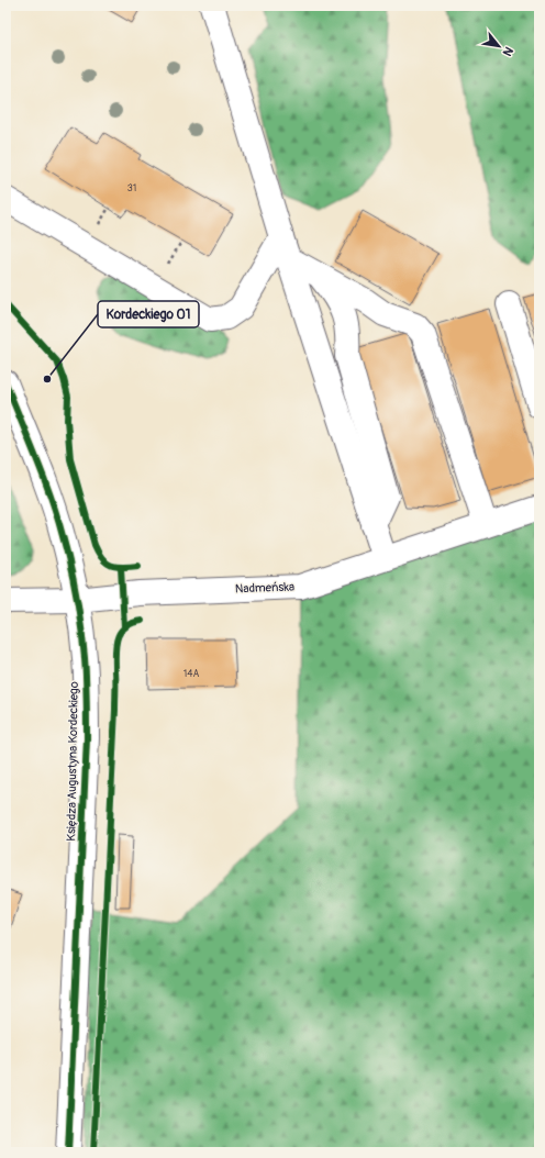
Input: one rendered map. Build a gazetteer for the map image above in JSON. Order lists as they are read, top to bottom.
{
  "streets": {
    "street": ["Nadmeńska", "Księdza Augustyna Kordeckiego"]
  },
  "crossings": [
    ["Nadmeńska", "Księdza Augustyna Kordeckiego"]
  ],
  "places": ["Kordeckiego 01"],
  "house_numbers": ["31", "14A"],
  "north": "bottom right"
}
